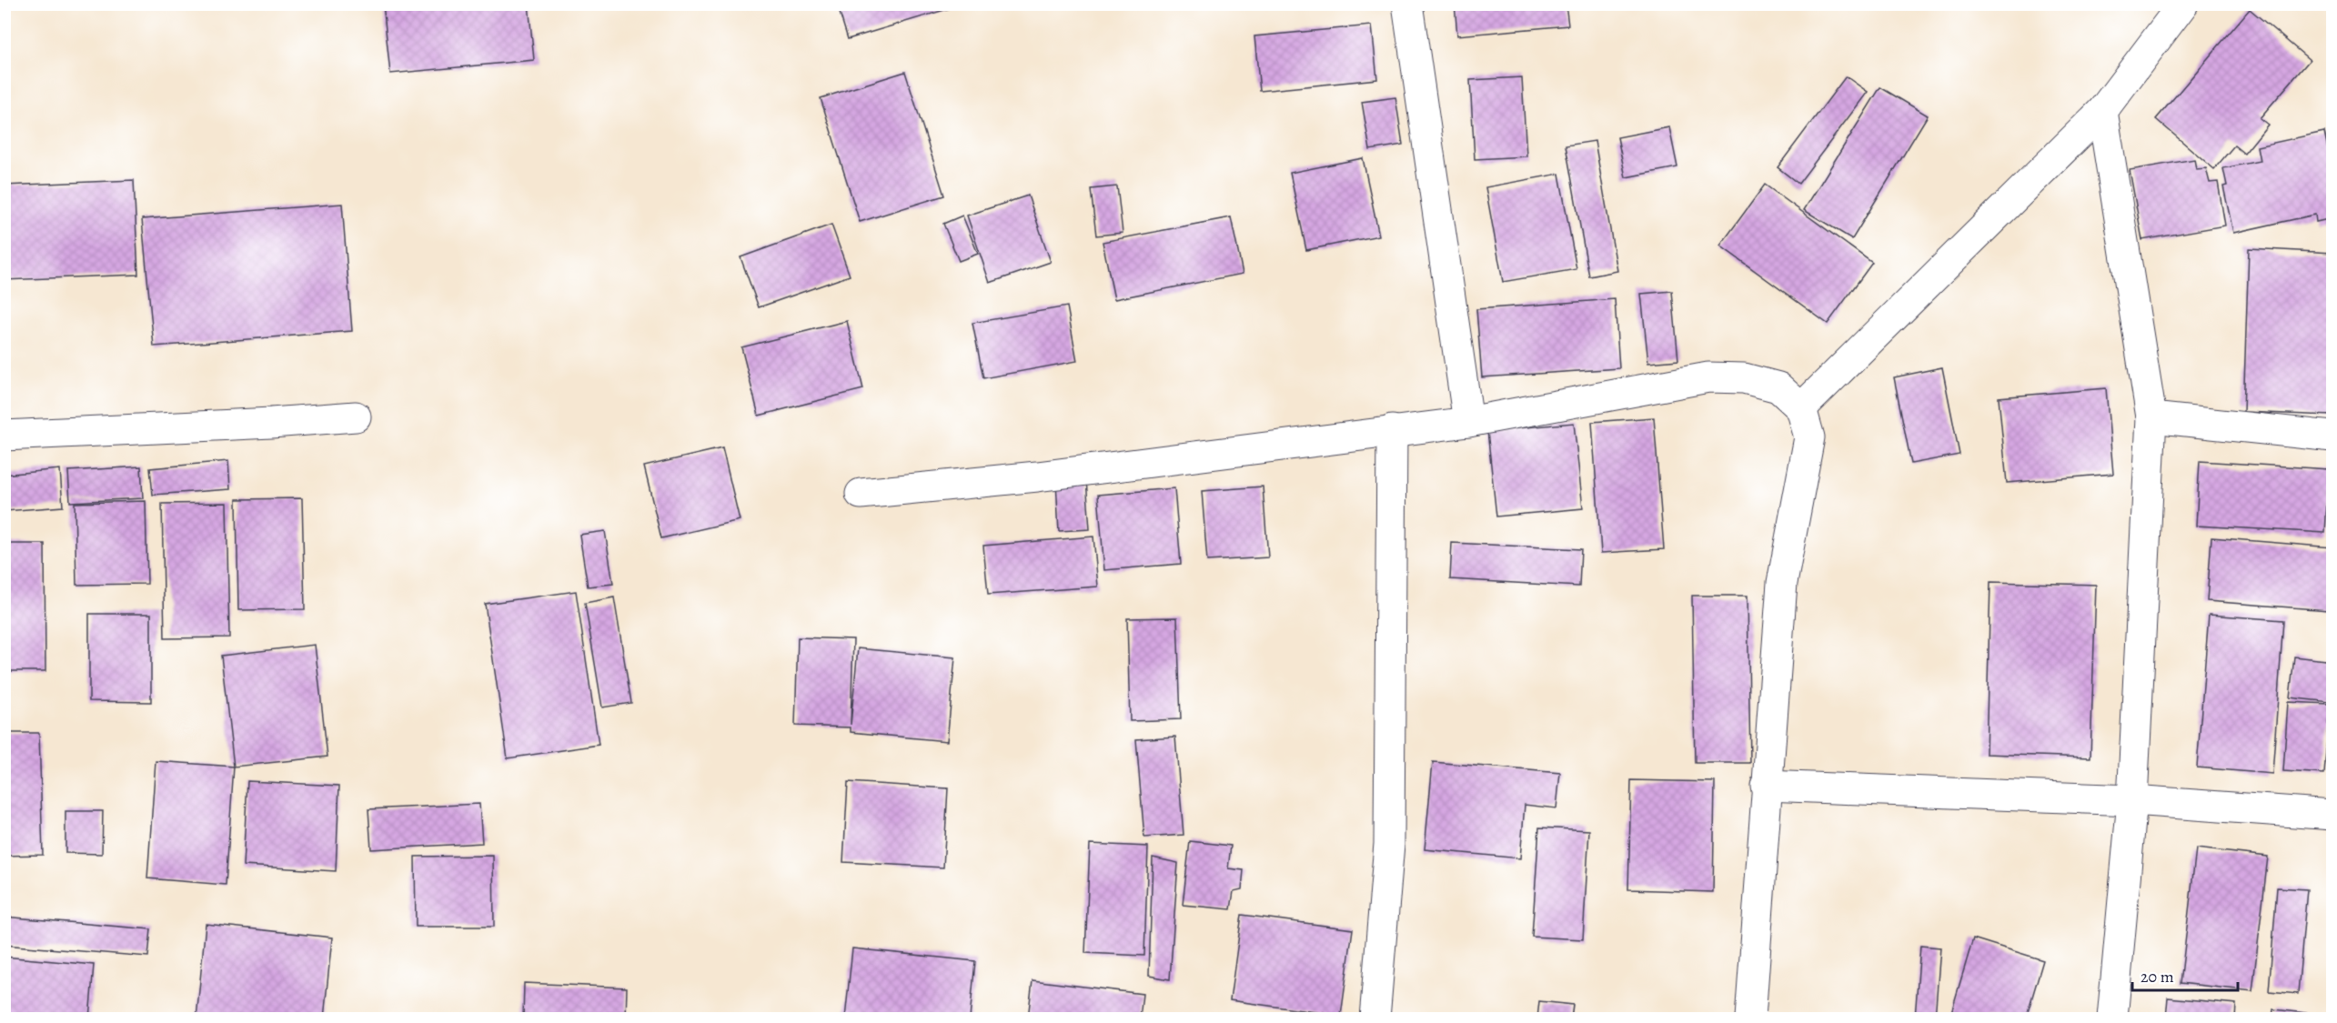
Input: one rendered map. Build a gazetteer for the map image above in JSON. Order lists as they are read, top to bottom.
{
  "scale_bar": "20 m"
}
